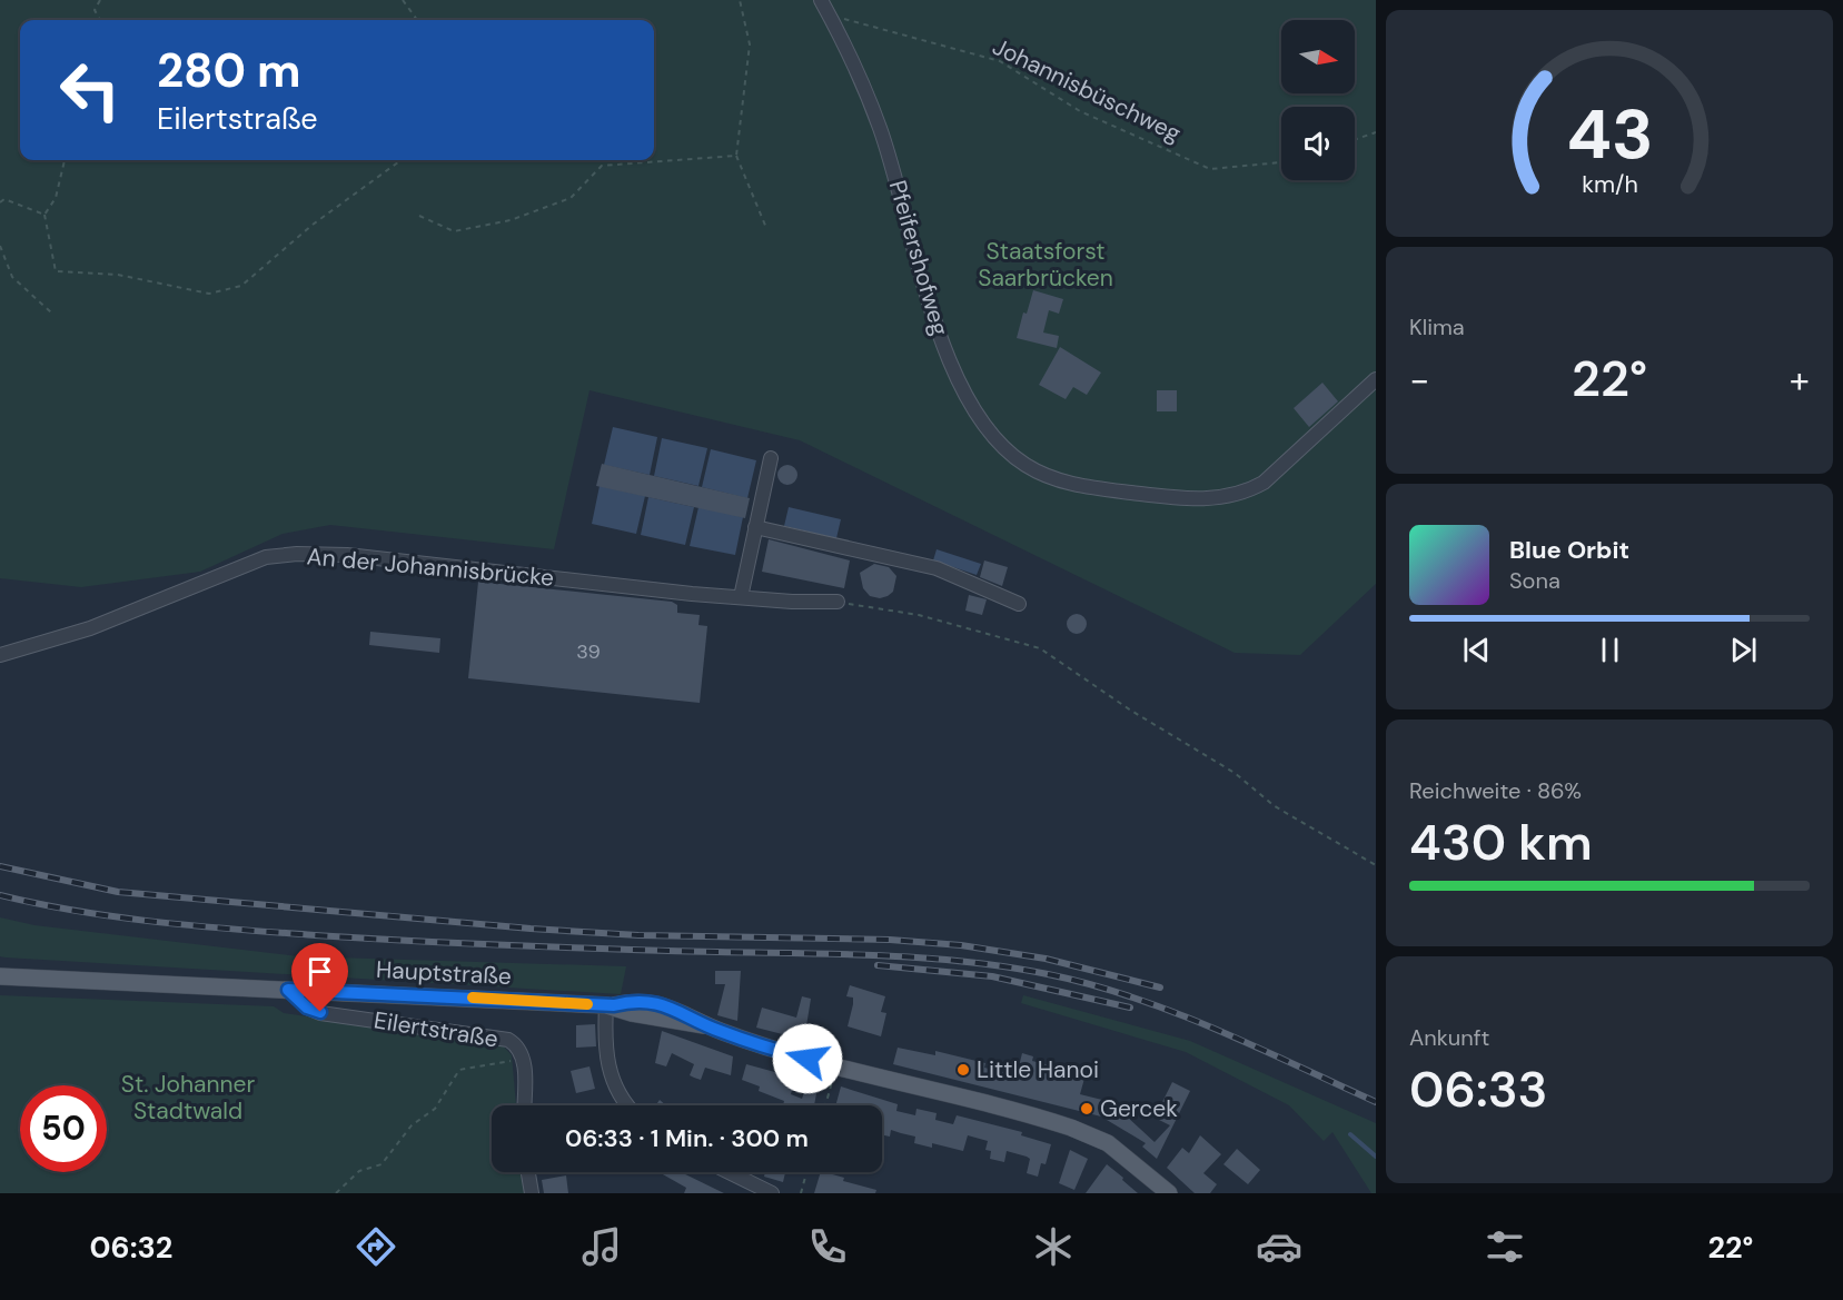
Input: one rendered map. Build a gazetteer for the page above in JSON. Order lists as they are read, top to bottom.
{
  "streets": {
    "main road": ["Hauptstraße"],
    "street": ["Pfeifershofweg", "An der Johannisbrücke", "Eilertstraße"],
    "path": ["Johannisbüschweg"]
  },
  "crossings": [
    ["Johannisbüschweg", "Pfeifershofweg"],
    ["Hauptstraße", "Eilertstraße"]
  ],
  "parks": ["Staatsforst Saarbrücken", "St. Johanner Stadtwald"],
  "places": ["Little Hanoi", "Gercek"],
  "house_numbers": ["39"],
  "north": "right",
  "page": {
    "turn": ["280 m", "Eilertstraße"],
    "tile": [
      "Klima",
      ["Reichweite · 86%", "430 km"],
      ["Ankunft", "06:33"]
    ],
    "heat": ["−", "22°", "+"],
    "song": ["Blue Orbit", "Sona"],
    "limit": "50",
    "trip": "06:33 · 1 Min. · 300 m",
    "tabs": ["06:32", "22°"],
    "gauge": ["43", "km/h"]
  }
}
